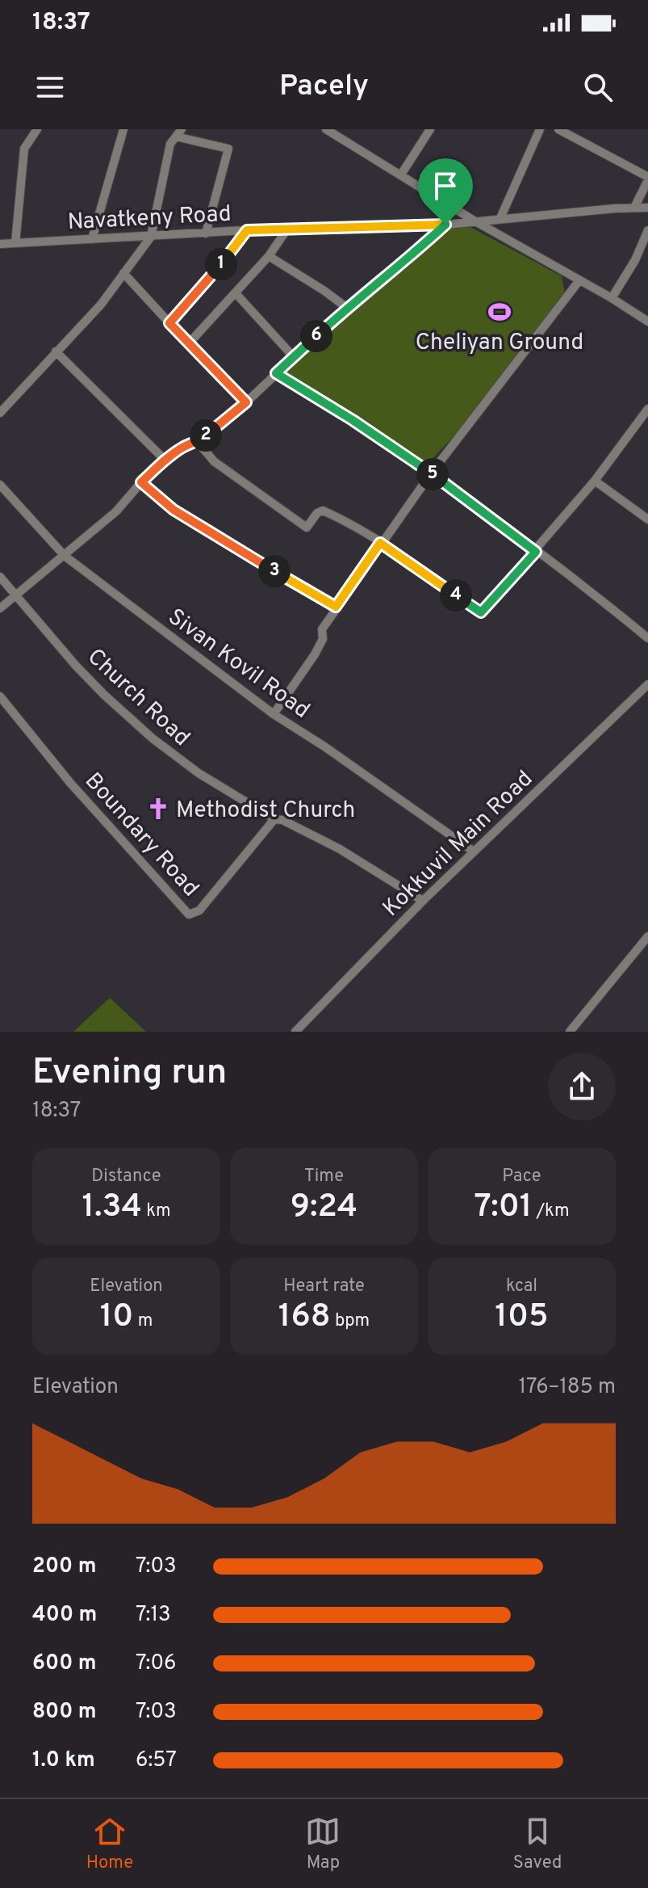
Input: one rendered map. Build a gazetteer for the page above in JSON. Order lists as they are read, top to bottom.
{
  "streets": {
    "street": [
      "Navatkeny Road",
      "Sivan Kovil Road",
      "Church Road",
      "Boundary Road",
      "Kokkuvil Main Road"
    ]
  },
  "crossings": [
    ["Sivan Kovil Road", "Kokkuvil Main Road"],
    ["Church Road", "Boundary Road"]
  ],
  "places": {
    "sports": ["Cheliyan Ground"],
    "church": ["Methodist Church"]
  },
  "page": {
    "status": "18:37",
    "header": "Pacely",
    "pins": [
      "1",
      "6",
      "2",
      "5",
      "3",
      "4"
    ],
    "heading": ["Evening run", "18:37"],
    "stats": [
      ["Distance", "1.34 km"],
      ["Time", "9:24"],
      ["Pace", "7:01 /km"],
      ["Elevation", "10 m"],
      ["Heart rate", "168 bpm"],
      ["kcal", "105"]
    ],
    "chart": ["Elevation", "176–185 m"],
    "list": [
      {
        "name": "200 m",
        "note": "7:03"
      },
      {
        "name": "400 m",
        "note": "7:13"
      },
      {
        "name": "600 m",
        "note": "7:06"
      },
      {
        "name": "800 m",
        "note": "7:03"
      },
      {
        "name": "1.0 km",
        "note": "6:57"
      }
    ],
    "tabs": ["Home", "Map", "Saved"]
  }
}
